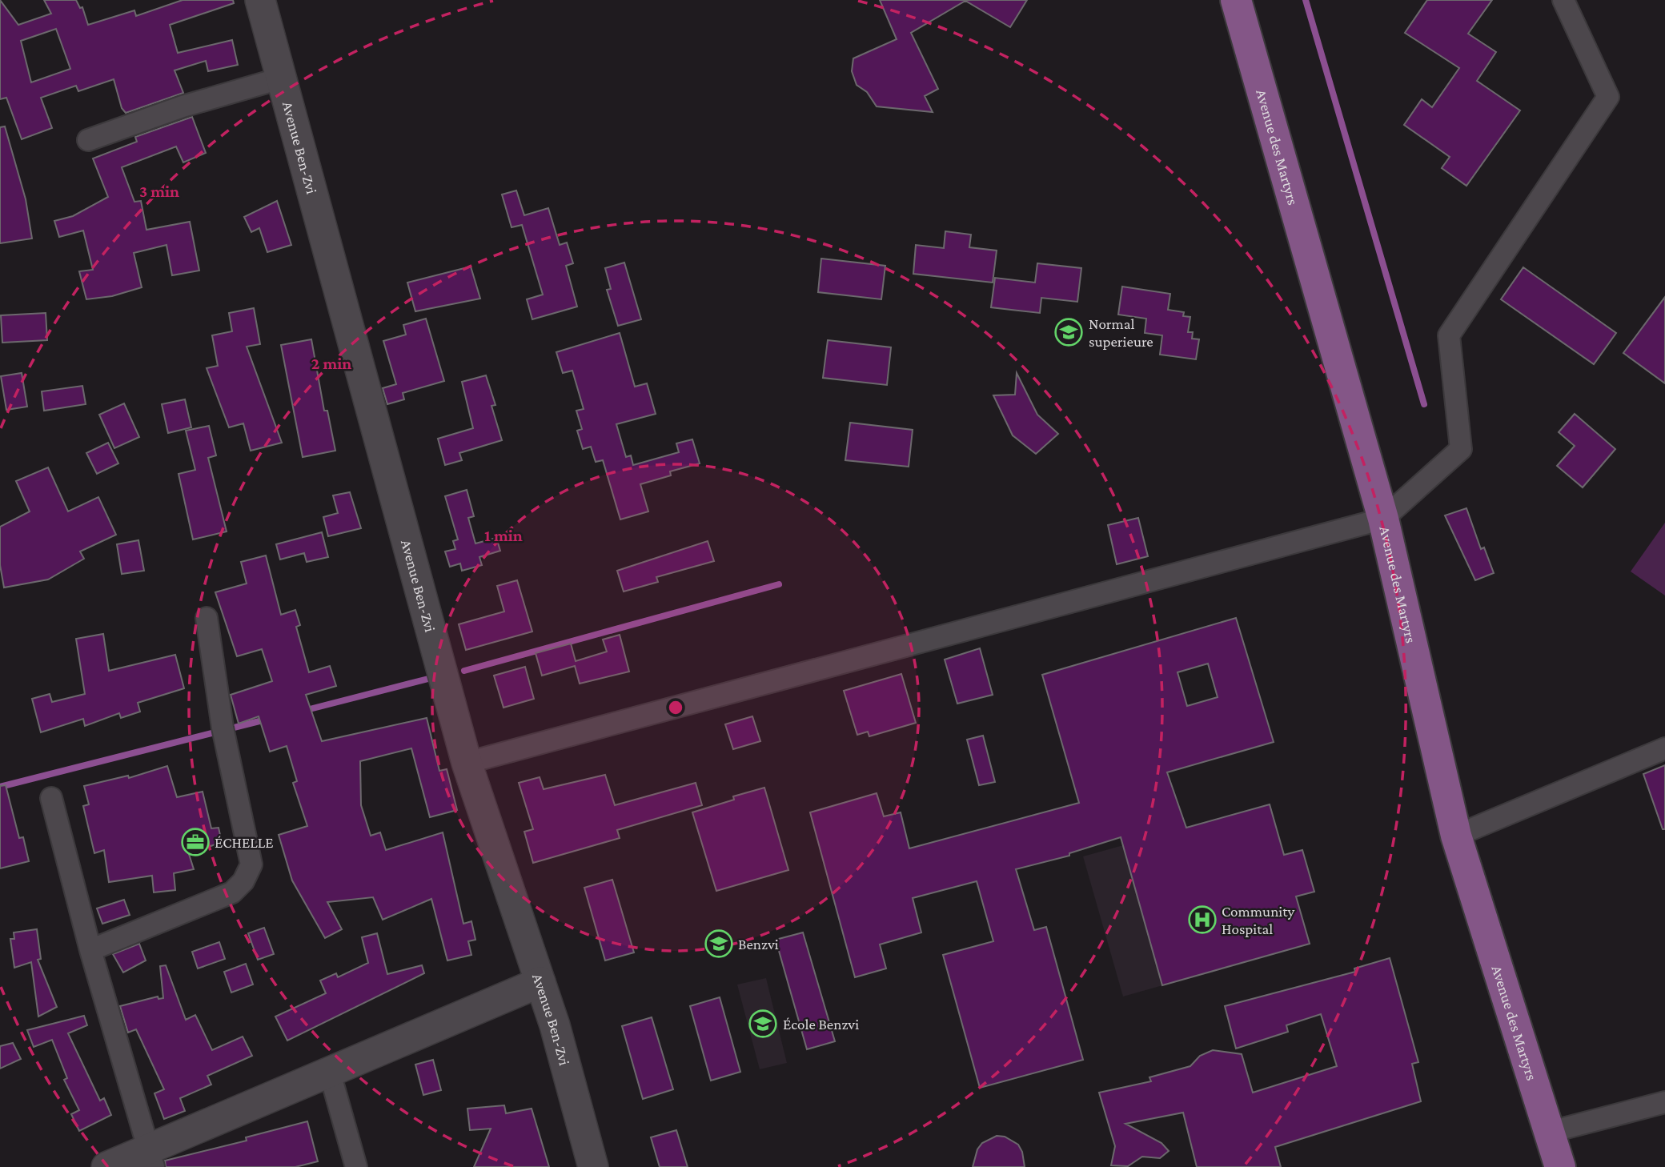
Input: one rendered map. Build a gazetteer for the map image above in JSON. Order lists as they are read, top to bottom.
{
  "streets": {
    "main road": ["Avenue des Martyrs"],
    "street": ["Avenue Ben-Zvi"]
  },
  "places": {
    "school or university": ["Normal superieure", "Benzvi", "École Benzvi"],
    "office": ["ÉCHELLE"],
    "hospital": ["Community Hospital"]
  },
  "rings": ["3 min", "2 min", "1 min"]
}
